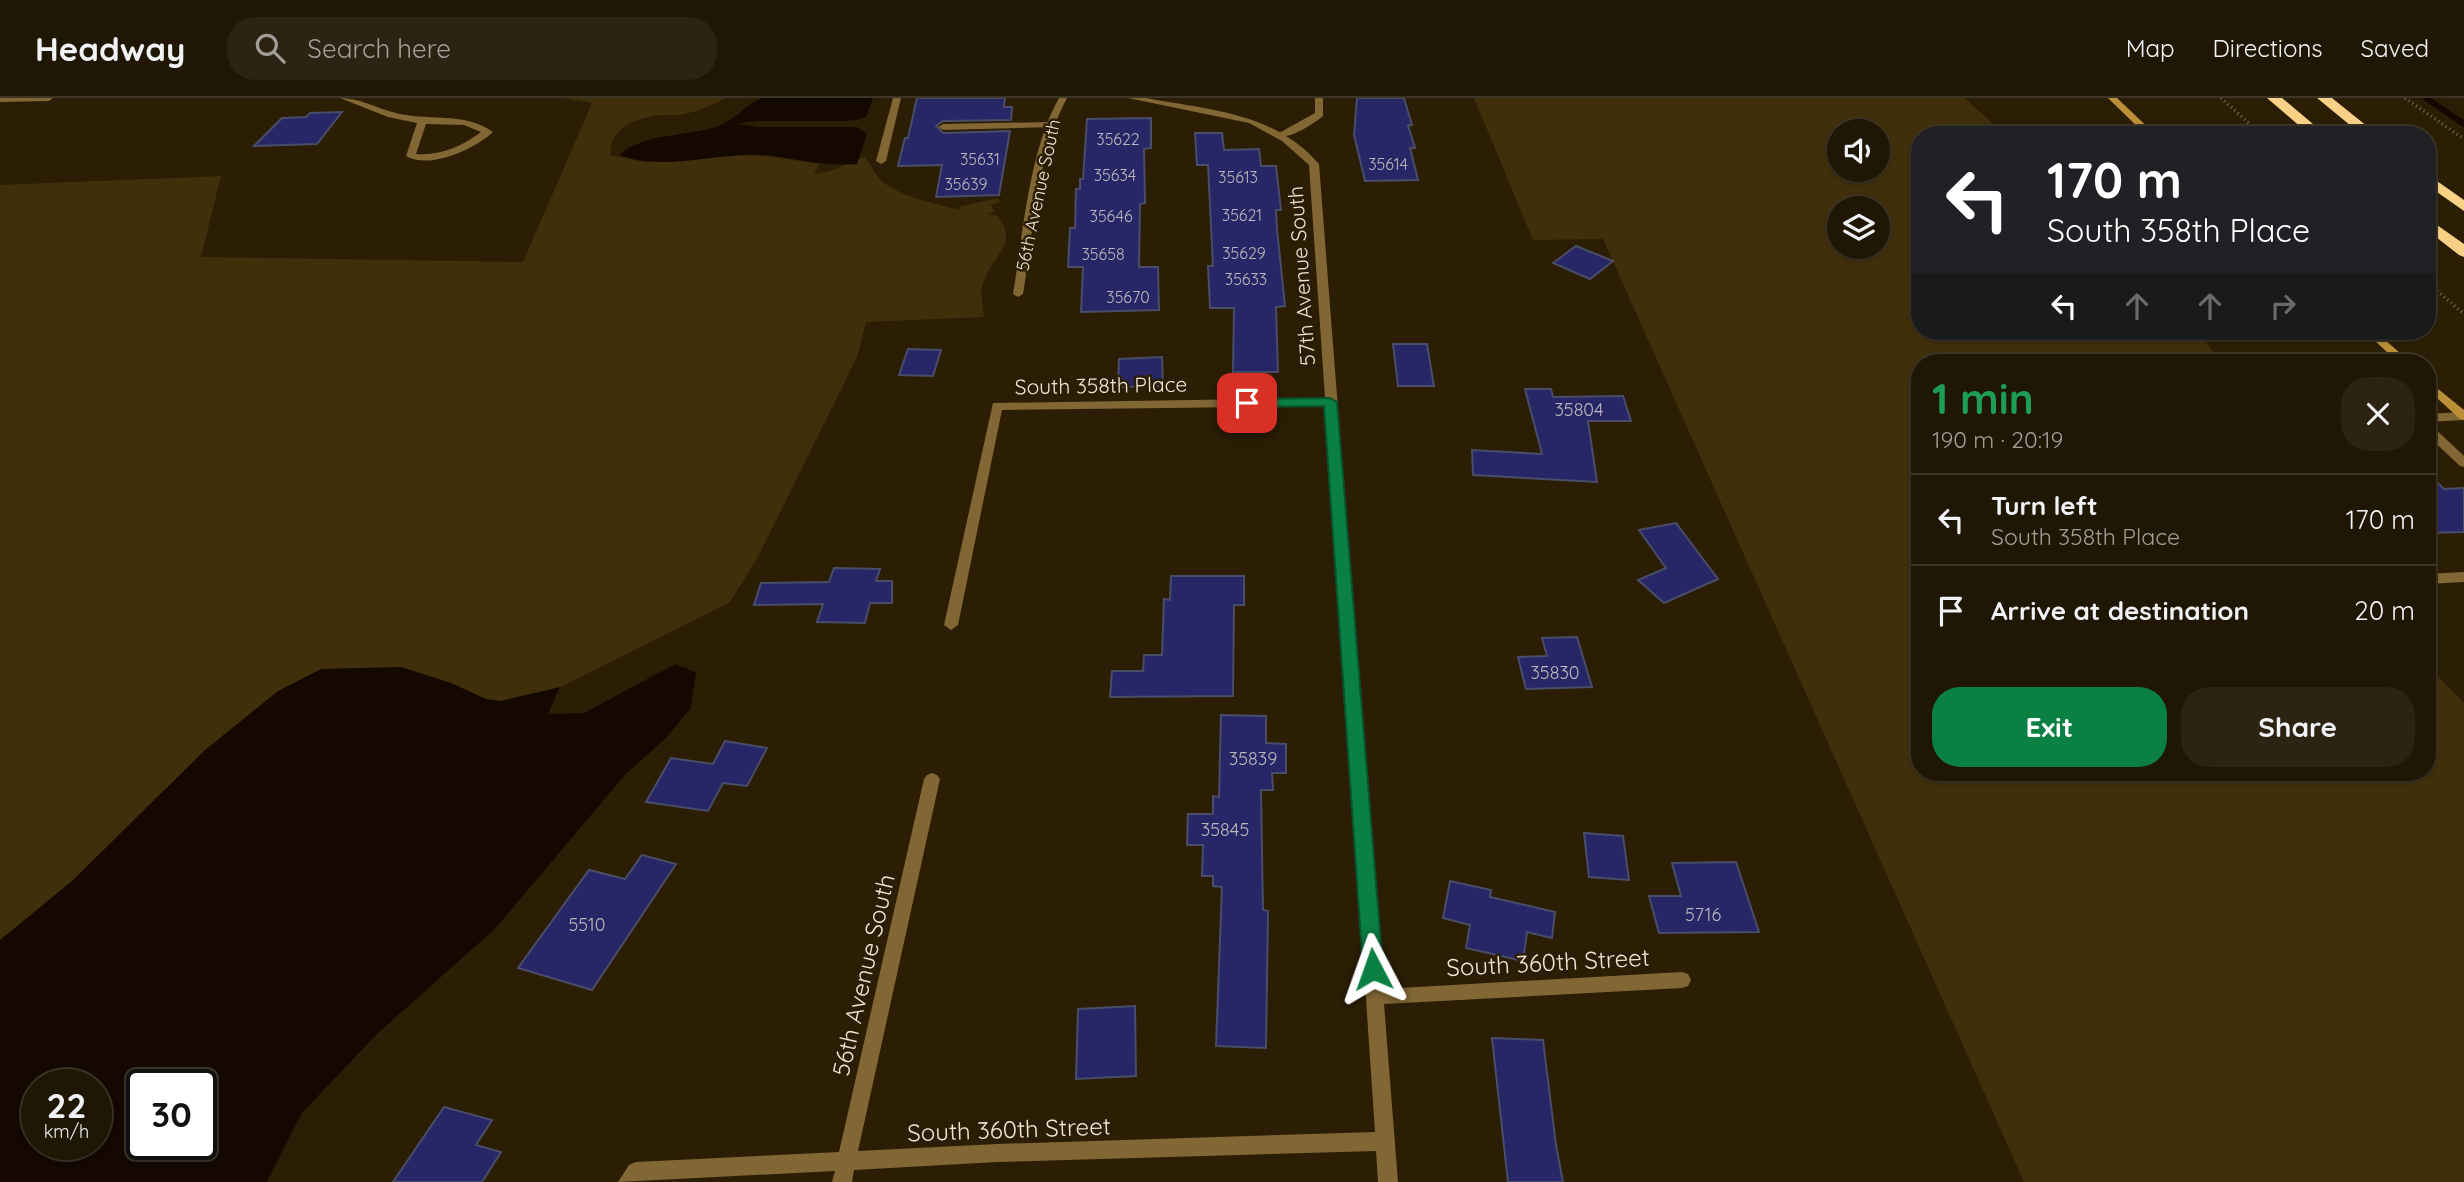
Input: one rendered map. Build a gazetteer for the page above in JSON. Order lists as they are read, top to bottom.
{
  "streets": {
    "street": [
      "56th Avenue South",
      "57th Avenue South",
      "South 358th Place",
      "South 360th Street"
    ]
  },
  "crossings": [
    ["56th Avenue South", "South 360th Street"],
    ["57th Avenue South", "South 358th Place"],
    ["57th Avenue South", "South 360th Street"]
  ],
  "house_numbers": [
    "35622",
    "35631",
    "35614",
    "35634",
    "35613",
    "35639",
    "35621",
    "35646",
    "35629",
    "35658",
    "35633",
    "35670",
    "35804",
    "35830",
    "35839",
    "35845",
    "5716",
    "5510"
  ],
  "page": {
    "header": "Headway",
    "search": "Search here",
    "nav": ["Map", "Directions", "Saved"],
    "turn": ["170 m", "South 358th Place"],
    "heading": ["1 min", "190 m · 20:19"],
    "list": [
      {
        "name": "Turn left",
        "note": "South 358th Place",
        "value": "170 m"
      },
      {
        "name": "Arrive at destination",
        "value": "20 m"
      }
    ],
    "buttons": ["Exit", "Share"],
    "speed": "22 km/h",
    "limit": "30"
  }
}
